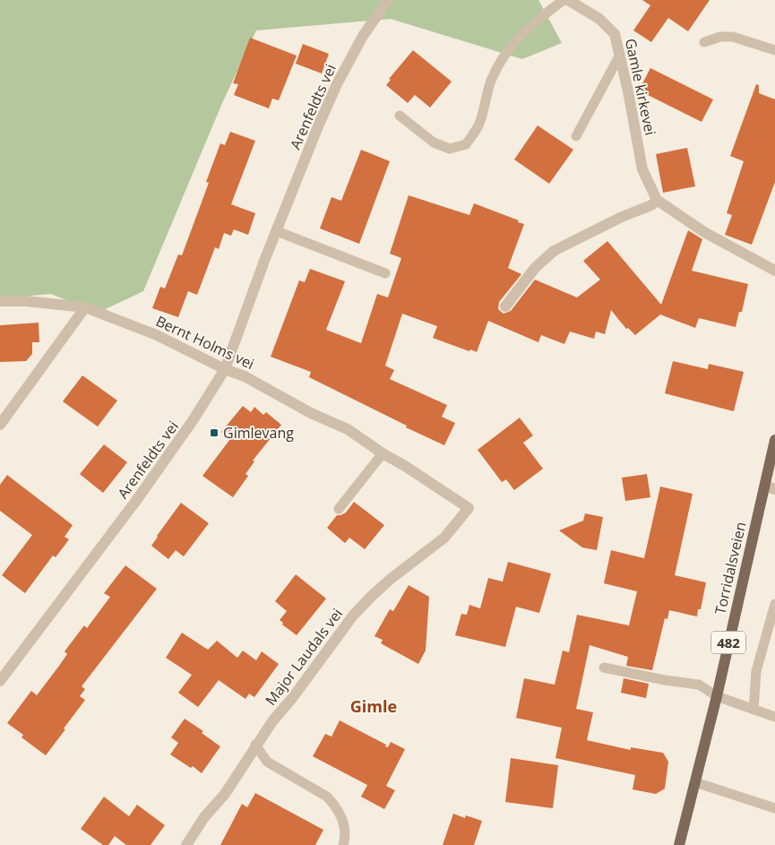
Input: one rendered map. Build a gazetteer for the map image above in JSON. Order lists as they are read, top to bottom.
{
  "streets": {
    "main road": ["Torridalsveien", "482"],
    "street": [
      "Gamle kirkevei",
      "Arenfeldts vei",
      "Bernt Holms vei",
      "Major Laudals vei"
    ]
  },
  "crossings": [
    ["Arenfeldts vei", "Bernt Holms vei"],
    ["Bernt Holms vei", "Major Laudals vei"]
  ],
  "districts": ["Gimle"],
  "places": {
    "transit": ["Gimlevang"]
  }
}
